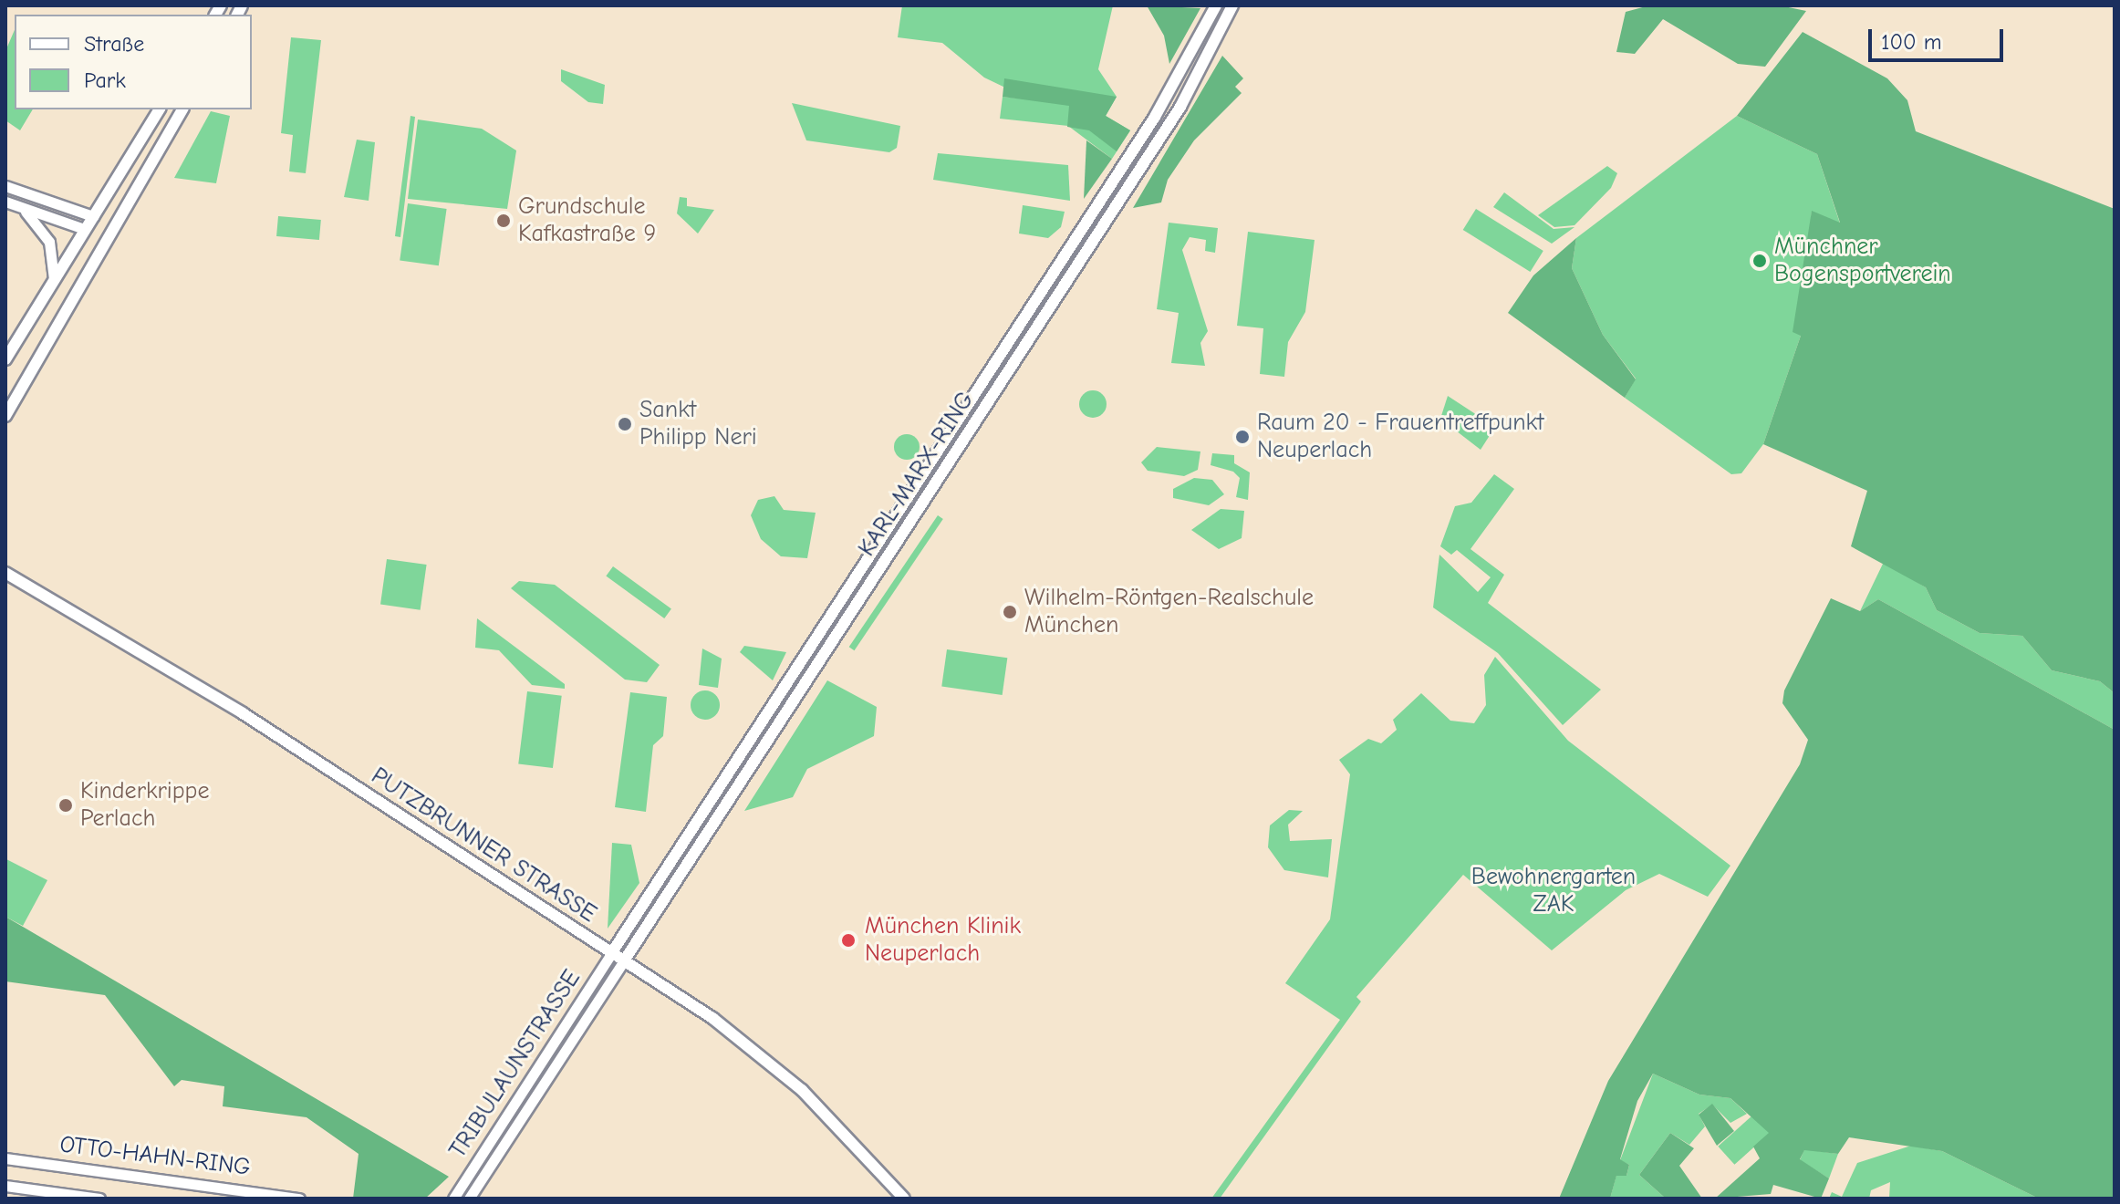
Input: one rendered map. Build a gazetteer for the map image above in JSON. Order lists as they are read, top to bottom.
{
  "streets": {
    "main road": ["KARL-MARX-RING", "PUTZBRUNNER STRASSE"],
    "street": ["TRIBULAUNSTRASSE", "OTTO-HAHN-RING"]
  },
  "crossings": [
    ["KARL-MARX-RING", "PUTZBRUNNER STRASSE"],
    ["KARL-MARX-RING", "TRIBULAUNSTRASSE"],
    ["PUTZBRUNNER STRASSE", "TRIBULAUNSTRASSE"]
  ],
  "parks": ["Bewohnergarten ZAK"],
  "places": [
    "Grundschule Kafkastraße 9",
    "Münchner Bogensportverein",
    "Sankt Philipp Neri",
    "Raum 20 - Frauentreffpunkt Neuperlach",
    "Wilhelm-Röntgen-Realschule München",
    "Kinderkrippe Perlach",
    "München Klinik Neuperlach"
  ],
  "legend": ["Straße", "Park"],
  "scale_bar": "100 m"
}
